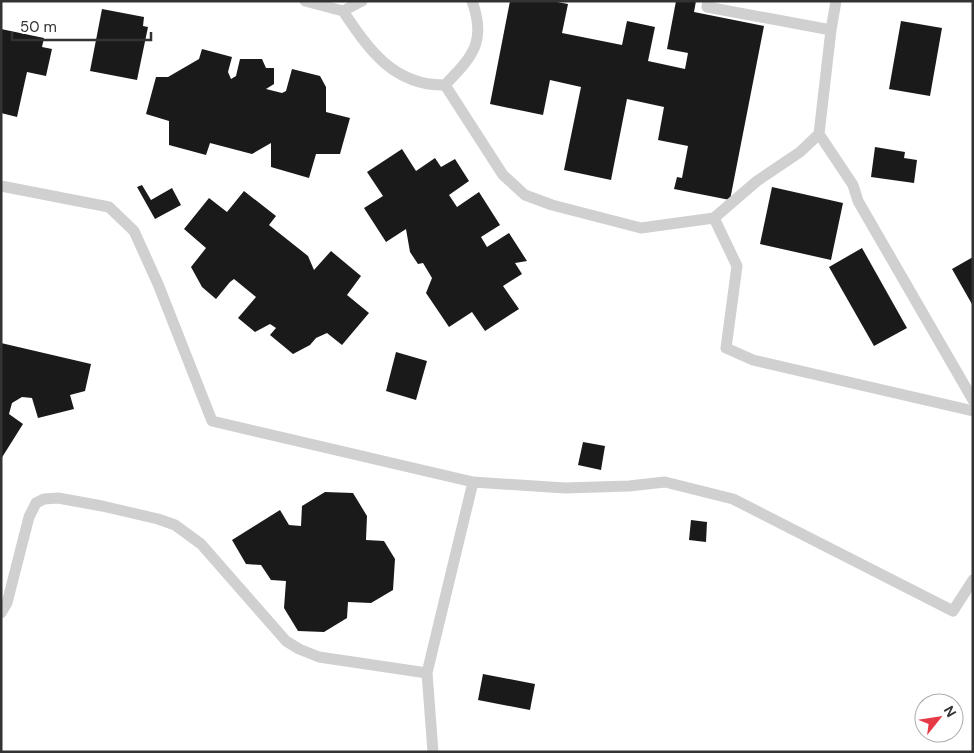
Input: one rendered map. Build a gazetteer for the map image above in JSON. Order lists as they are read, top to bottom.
{
  "scale_bar": "50 m",
  "north": "top right"
}
